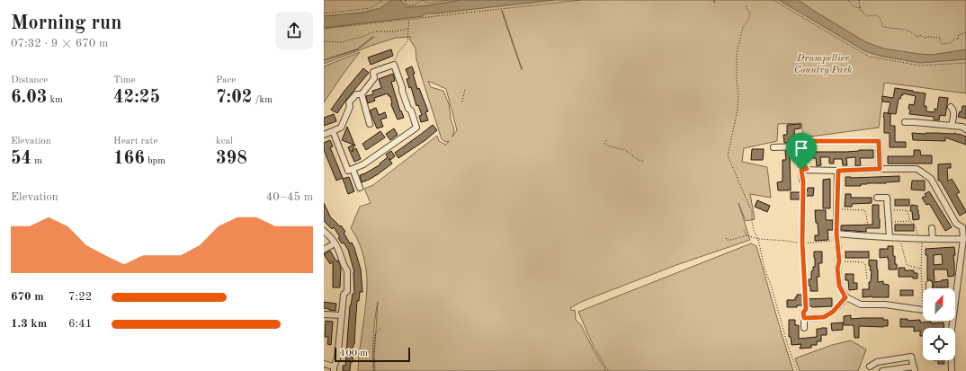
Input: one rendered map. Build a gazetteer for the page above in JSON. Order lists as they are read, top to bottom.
{
  "parks": ["Drumpellier Country Park"],
  "scale_bar": "100 m",
  "north": "top right",
  "page": {
    "heading": ["Morning run", "07:32 · 9 × 670 m"],
    "stats": [
      ["Distance", "6.03 km"],
      ["Time", "42:25"],
      ["Pace", "7:02 /km"],
      ["Elevation", "54 m"],
      ["Heart rate", "166 bpm"],
      ["kcal", "398"]
    ],
    "chart": ["Elevation", "40–45 m"],
    "list": [
      {
        "name": "670 m",
        "note": "7:22"
      },
      {
        "name": "1.3 km",
        "note": "6:41"
      }
    ],
    "scale": "100 m"
  }
}
